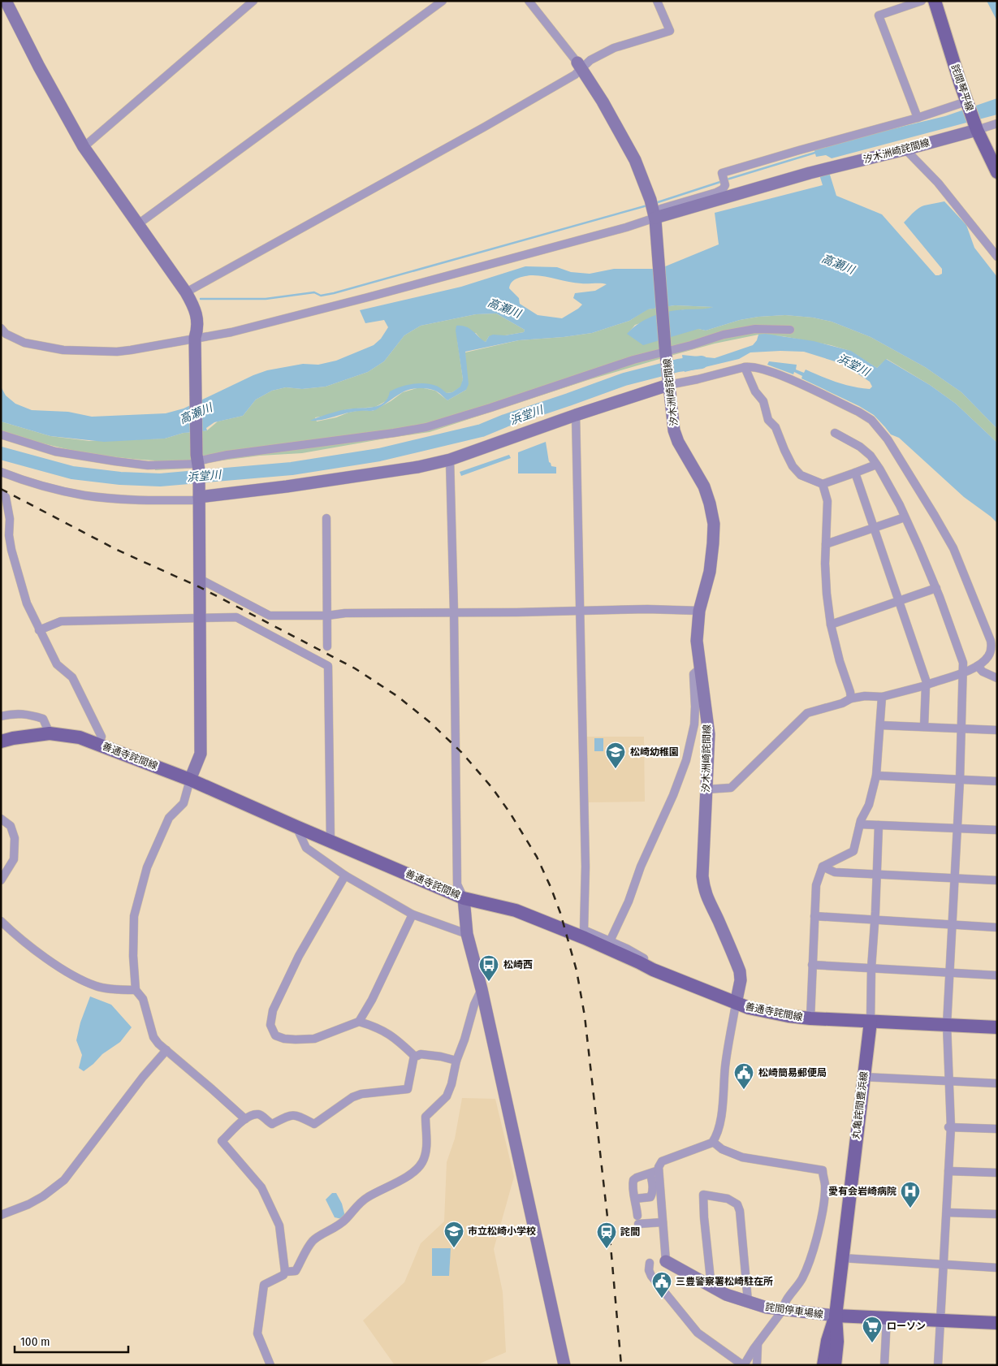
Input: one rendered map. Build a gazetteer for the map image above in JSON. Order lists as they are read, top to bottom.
{
  "streets": {
    "main road": ["詫間琴平線", "善通寺詫間線", "丸亀詫間豊浜線"],
    "street": ["汐木洲崎詫間線", "詫間停車場線"]
  },
  "crossings": [
    ["詫間琴平線", "汐木洲崎詫間線"],
    ["汐木洲崎詫間線", "善通寺詫間線"],
    ["善通寺詫間線", "丸亀詫間豊浜線"],
    ["丸亀詫間豊浜線", "詫間停車場線"]
  ],
  "water": ["高瀬川", "浜堂川"],
  "places": {
    "school or university": ["松崎幼稚園", "市立松崎小学校"],
    "bus stop": ["松崎西"],
    "public building": ["松崎簡易郵便局", "三豊警察署松崎駐在所"],
    "hospital": ["愛有会岩崎病院"],
    "station": ["詫間"],
    "supermarket": ["ローソン"]
  },
  "scale_bar": "100 m"
}
